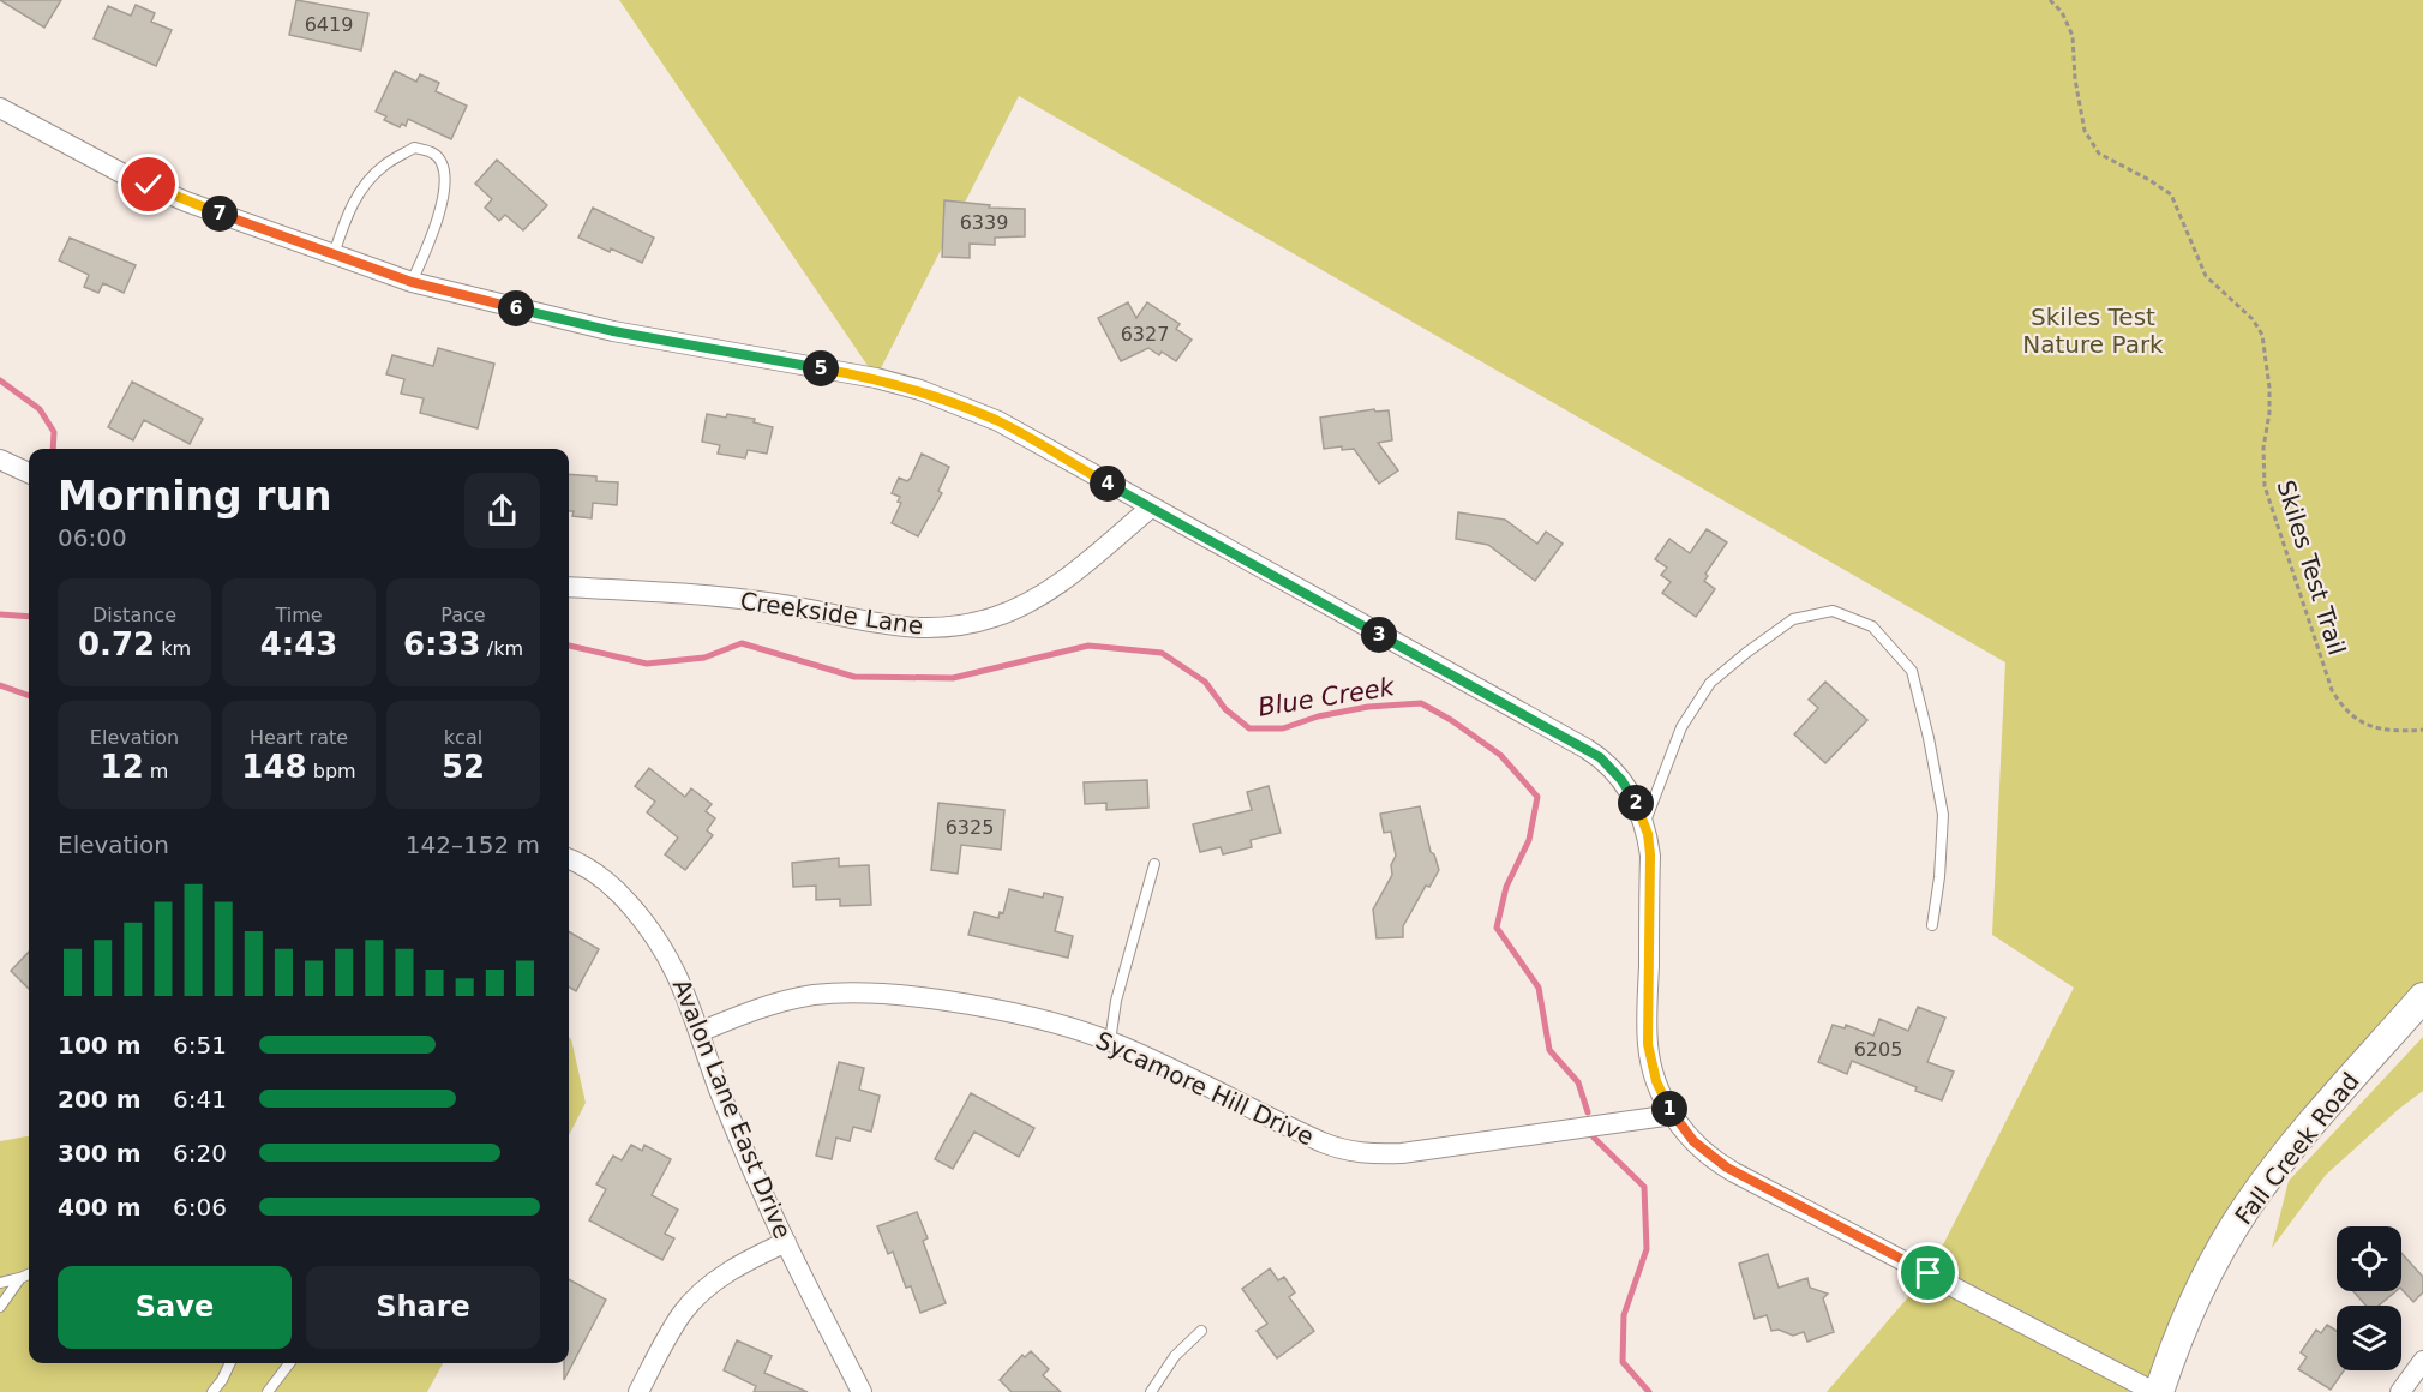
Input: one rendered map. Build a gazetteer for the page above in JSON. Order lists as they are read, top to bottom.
{
  "streets": {
    "main road": ["Fall Creek Road"],
    "street": ["Creekside Lane", "Sycamore Hill Drive", "Avalon Lane East Drive"],
    "path": ["Skiles Test Trail"]
  },
  "crossings": [
    ["Sycamore Hill Drive", "Avalon Lane East Drive"]
  ],
  "water": ["Blue Creek"],
  "parks": ["Skiles Test Nature Park"],
  "house_numbers": [
    "6419",
    "6339",
    "6327",
    "6325",
    "6205"
  ],
  "page": {
    "pins": [
      "7",
      "6",
      "5",
      "4",
      "3",
      "2",
      "1"
    ],
    "heading": ["Morning run", "06:00"],
    "stats": [
      ["Distance", "0.72 km"],
      ["Time", "4:43"],
      ["Pace", "6:33 /km"],
      ["Elevation", "12 m"],
      ["Heart rate", "148 bpm"],
      ["kcal", "52"]
    ],
    "chart": ["Elevation", "142–152 m"],
    "list": [
      {
        "name": "100 m",
        "note": "6:51"
      },
      {
        "name": "200 m",
        "note": "6:41"
      },
      {
        "name": "300 m",
        "note": "6:20"
      },
      {
        "name": "400 m",
        "note": "6:06"
      }
    ],
    "buttons": ["Save", "Share"]
  }
}
